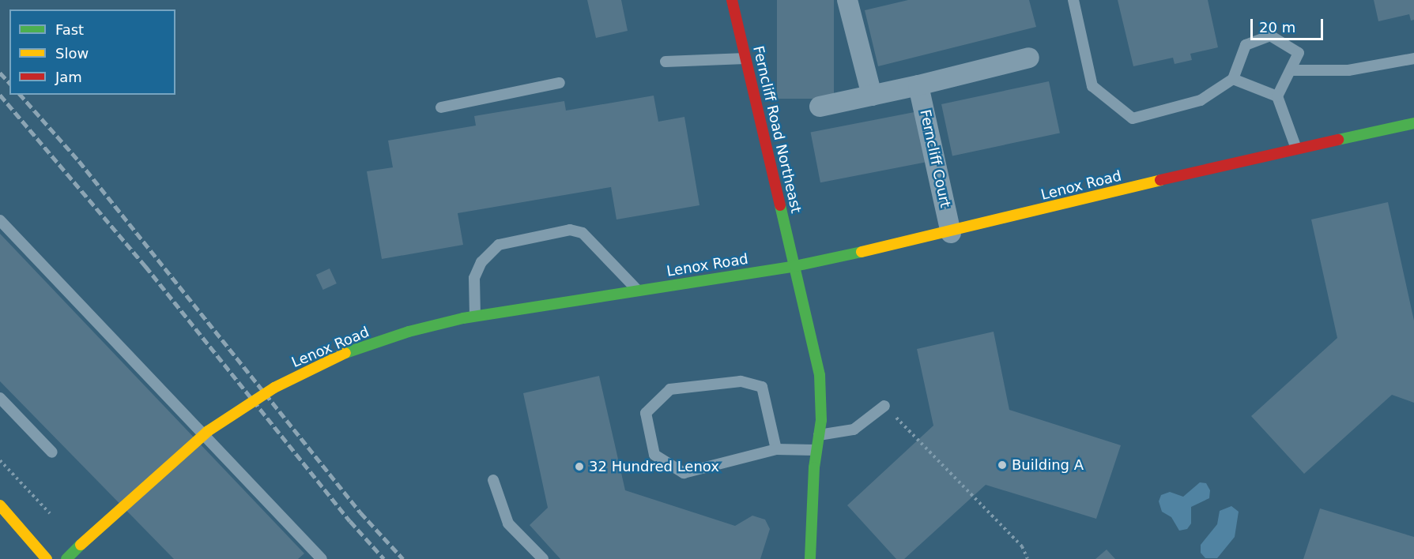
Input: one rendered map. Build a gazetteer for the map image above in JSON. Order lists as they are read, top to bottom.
{
  "streets": {
    "street": ["Ferncliff Road Northeast", "Ferncliff Court", "Lenox Road"]
  },
  "crossings": [
    ["Ferncliff Road Northeast", "Lenox Road"],
    ["Ferncliff Court", "Lenox Road"]
  ],
  "places": ["Building A", "32 Hundred Lenox"],
  "legend": ["Fast", "Slow", "Jam"],
  "scale_bar": "20 m"
}
